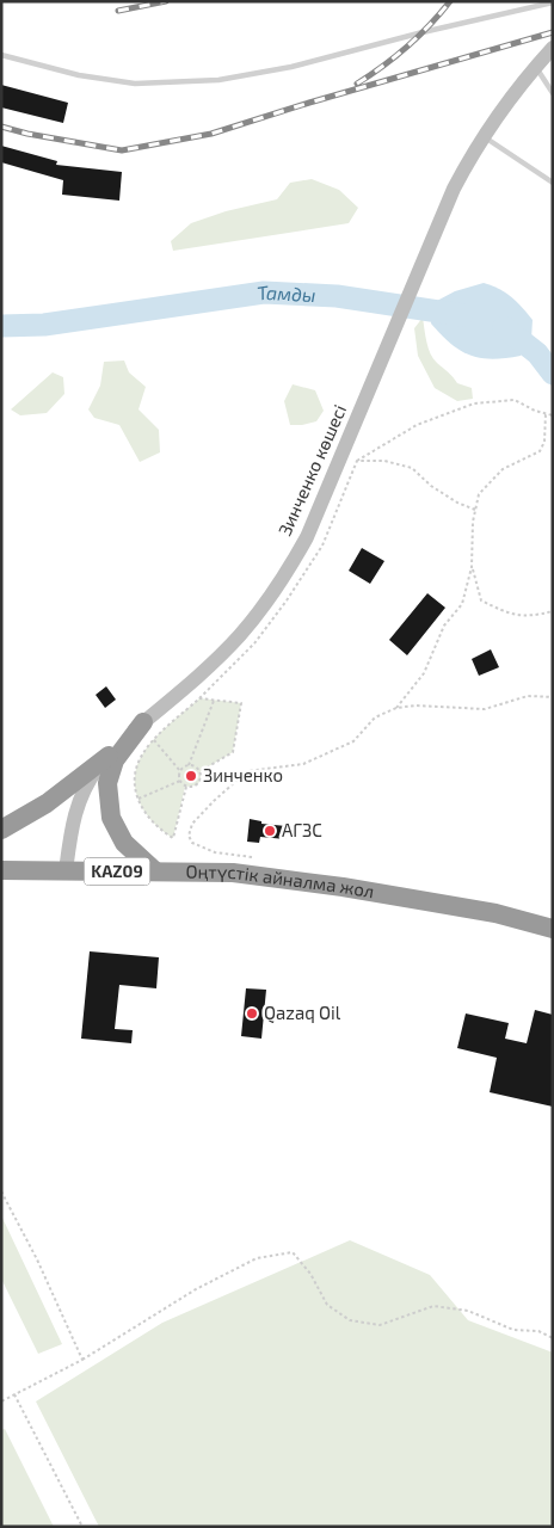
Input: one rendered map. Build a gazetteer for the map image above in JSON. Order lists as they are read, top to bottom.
{
  "streets": {
    "highway": ["KAZ09", "Оңтүстік айналма жол"],
    "main road": ["Зинченко көшесі"]
  },
  "crossings": [
    ["Зинченко көшесі", "Оңтүстік айналма жол"]
  ],
  "water": ["Тамды"],
  "places": ["Зинченко", "АГЗС", "Qazaq Oil"]
}
